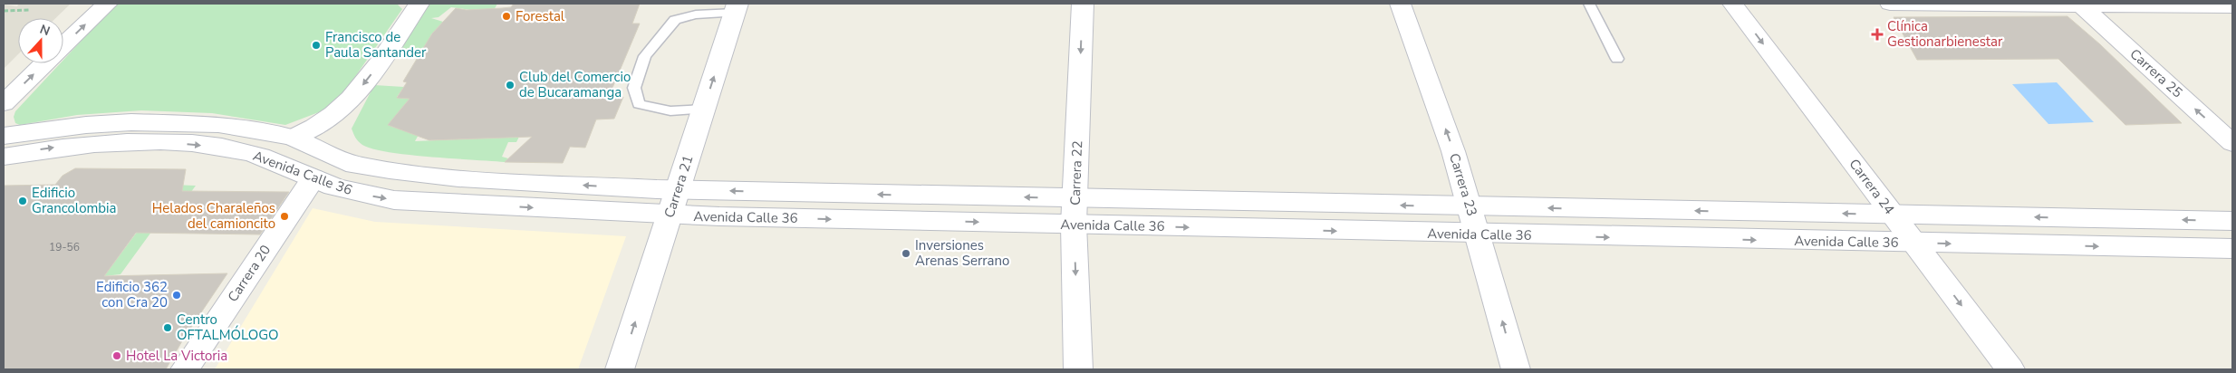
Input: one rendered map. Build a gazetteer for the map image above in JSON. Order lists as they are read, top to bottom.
{
  "streets": {
    "main road": [
      "Carrera 25",
      "Avenida Calle 36",
      "Carrera 22",
      "Carrera 23",
      "Carrera 21",
      "Carrera 24",
      "Carrera 20"
    ]
  },
  "crossings": [
    ["Avenida Calle 36", "Carrera 22"],
    ["Avenida Calle 36", "Carrera 23"],
    ["Avenida Calle 36", "Carrera 21"],
    ["Avenida Calle 36", "Carrera 24"],
    ["Avenida Calle 36", "Carrera 20"]
  ],
  "one_way": [
    "Carrera 25",
    "Carrera 22",
    "Carrera 23",
    "Carrera 21",
    "Carrera 24"
  ],
  "places": {
    "other": [
      "Forestal",
      "Francisco de Paula Santander",
      "Club del Comercio de Bucaramanga",
      "Edificio Grancolombia",
      "Helados Charaleños del camioncito",
      "Inversiones Arenas Serrano",
      "Edificio 362 con Cra 20",
      "Centro OFTALMÓLOGO",
      "Hotel La Victoria"
    ],
    "health": ["Clínica Gestionarbienestar"]
  },
  "house_numbers": ["19-56"],
  "north": "top"
}
